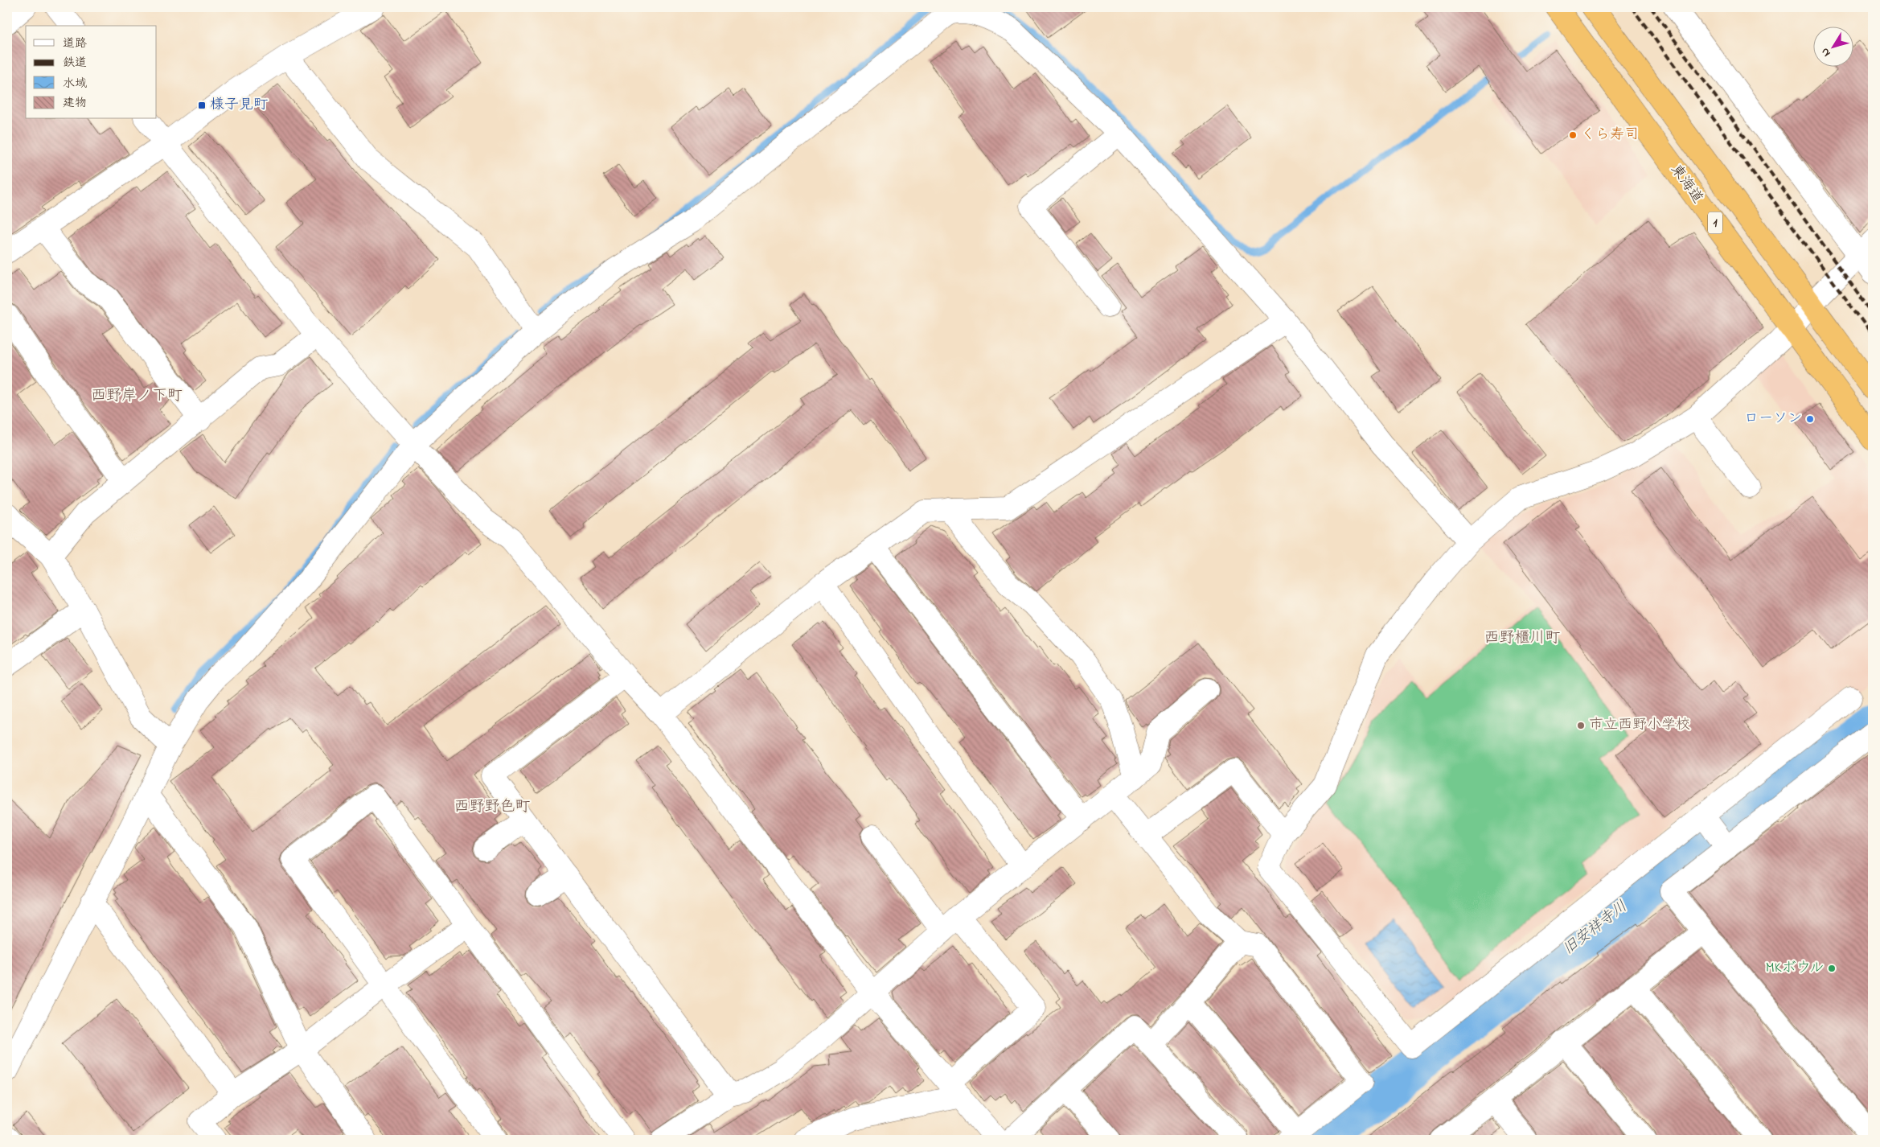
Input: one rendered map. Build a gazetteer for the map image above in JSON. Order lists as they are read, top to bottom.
{
  "streets": {
    "highway": ["東海道", "1"]
  },
  "districts": ["西野岸ノ下町", "西野櫃川町", "西野野色町"],
  "water": ["旧安祥寺川"],
  "places": {
    "transit": ["様子見町"],
    "other": [
      "くら寿司",
      "ローソン",
      "市立西野小学校",
      "MKボウル"
    ]
  },
  "legend": [
    "道路",
    "鉄道",
    "水域",
    "建物"
  ],
  "north": "bottom left"
}
